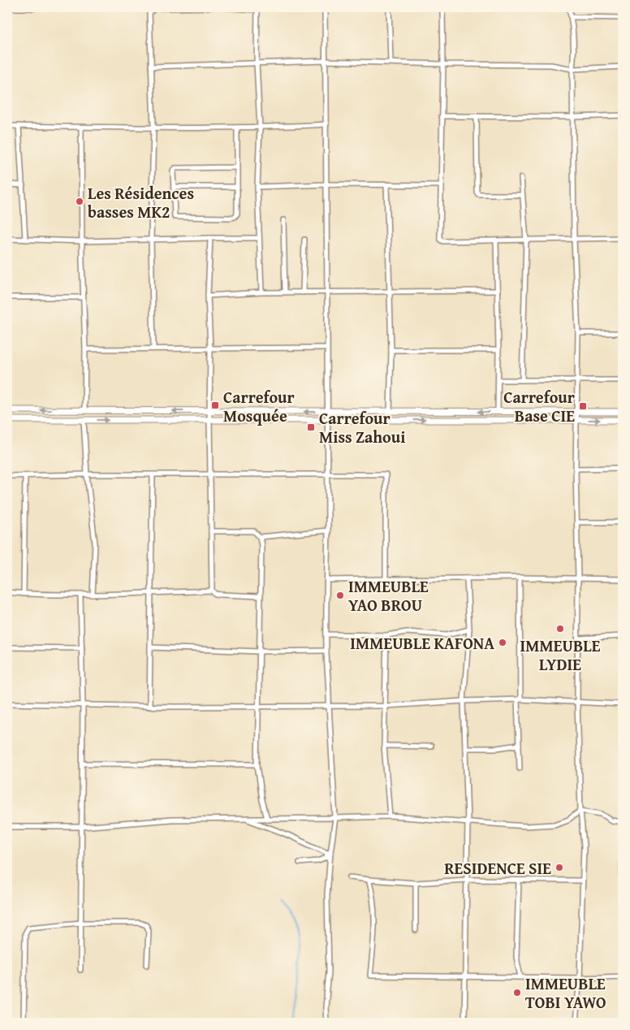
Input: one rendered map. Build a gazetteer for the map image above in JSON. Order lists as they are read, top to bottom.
{
  "places": {
    "other": [
      "Les Résidences basses MK2",
      "IMMEUBLE YAO BROU",
      "IMMEUBLE LYDIE",
      "IMMEUBLE KAFONA",
      "RESIDENCE SIE",
      "IMMEUBLE TOBI YAWO"
    ],
    "transit": ["Carrefour Mosquée", "Carrefour Base CIE", "Carrefour Miss Zahoui"]
  }
}
